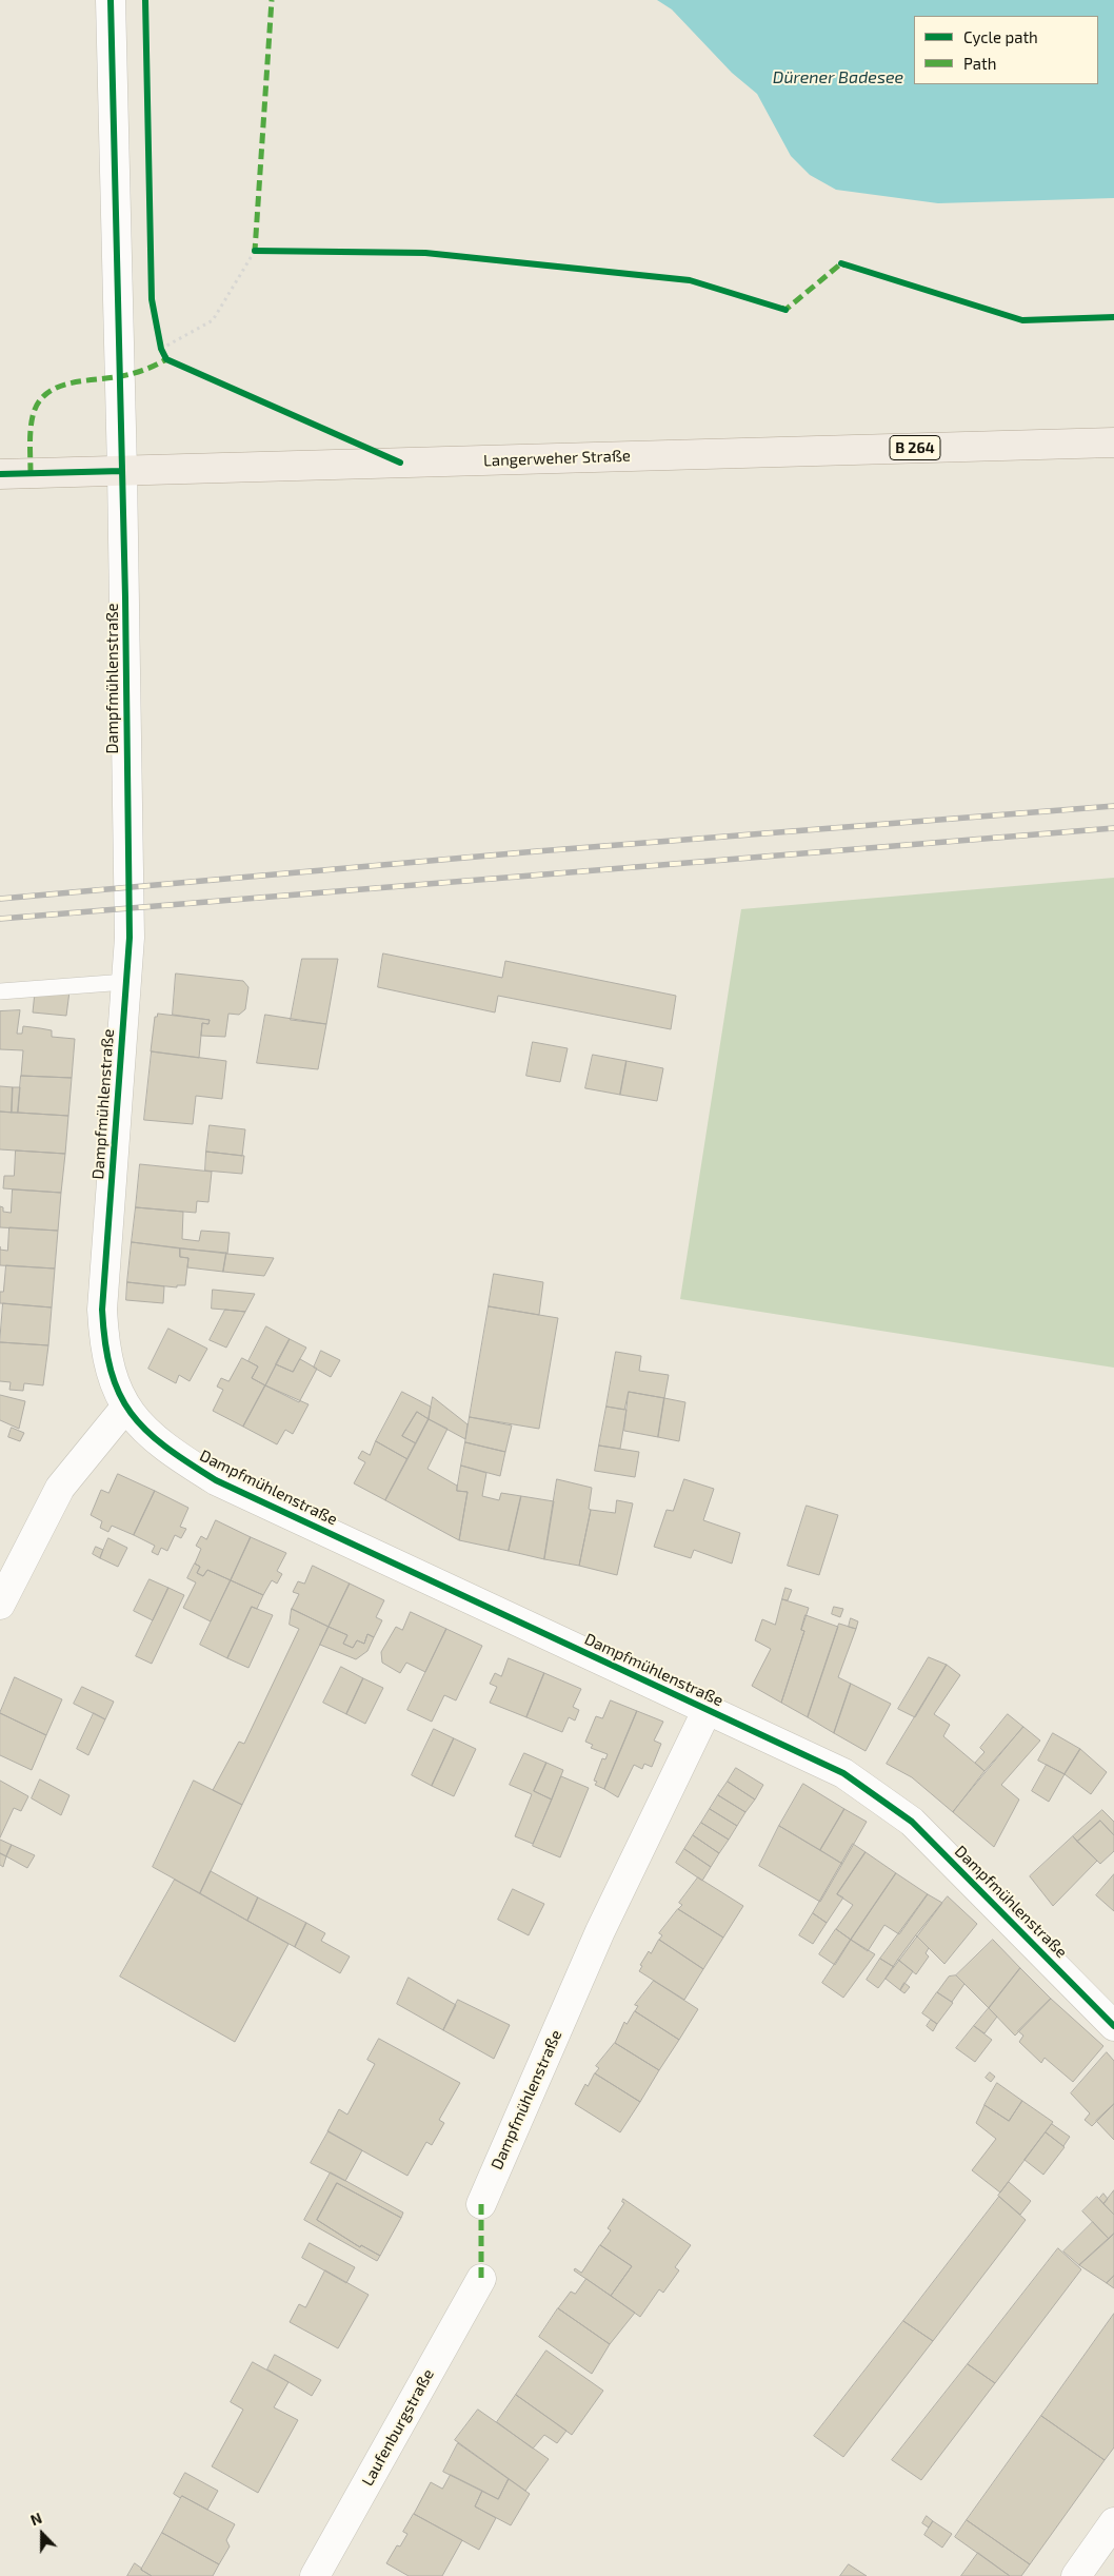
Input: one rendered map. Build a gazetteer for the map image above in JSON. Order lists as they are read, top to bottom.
{
  "streets": {
    "main road": ["B 264", "Langerweher Straße"],
    "street": ["Dampfmühlenstraße", "Laufenburgstraße"]
  },
  "crossings": [
    ["Langerweher Straße", "Dampfmühlenstraße"]
  ],
  "water": ["Dürener Badesee"],
  "legend": ["Cycle path", "Path"],
  "north": "top"
}
